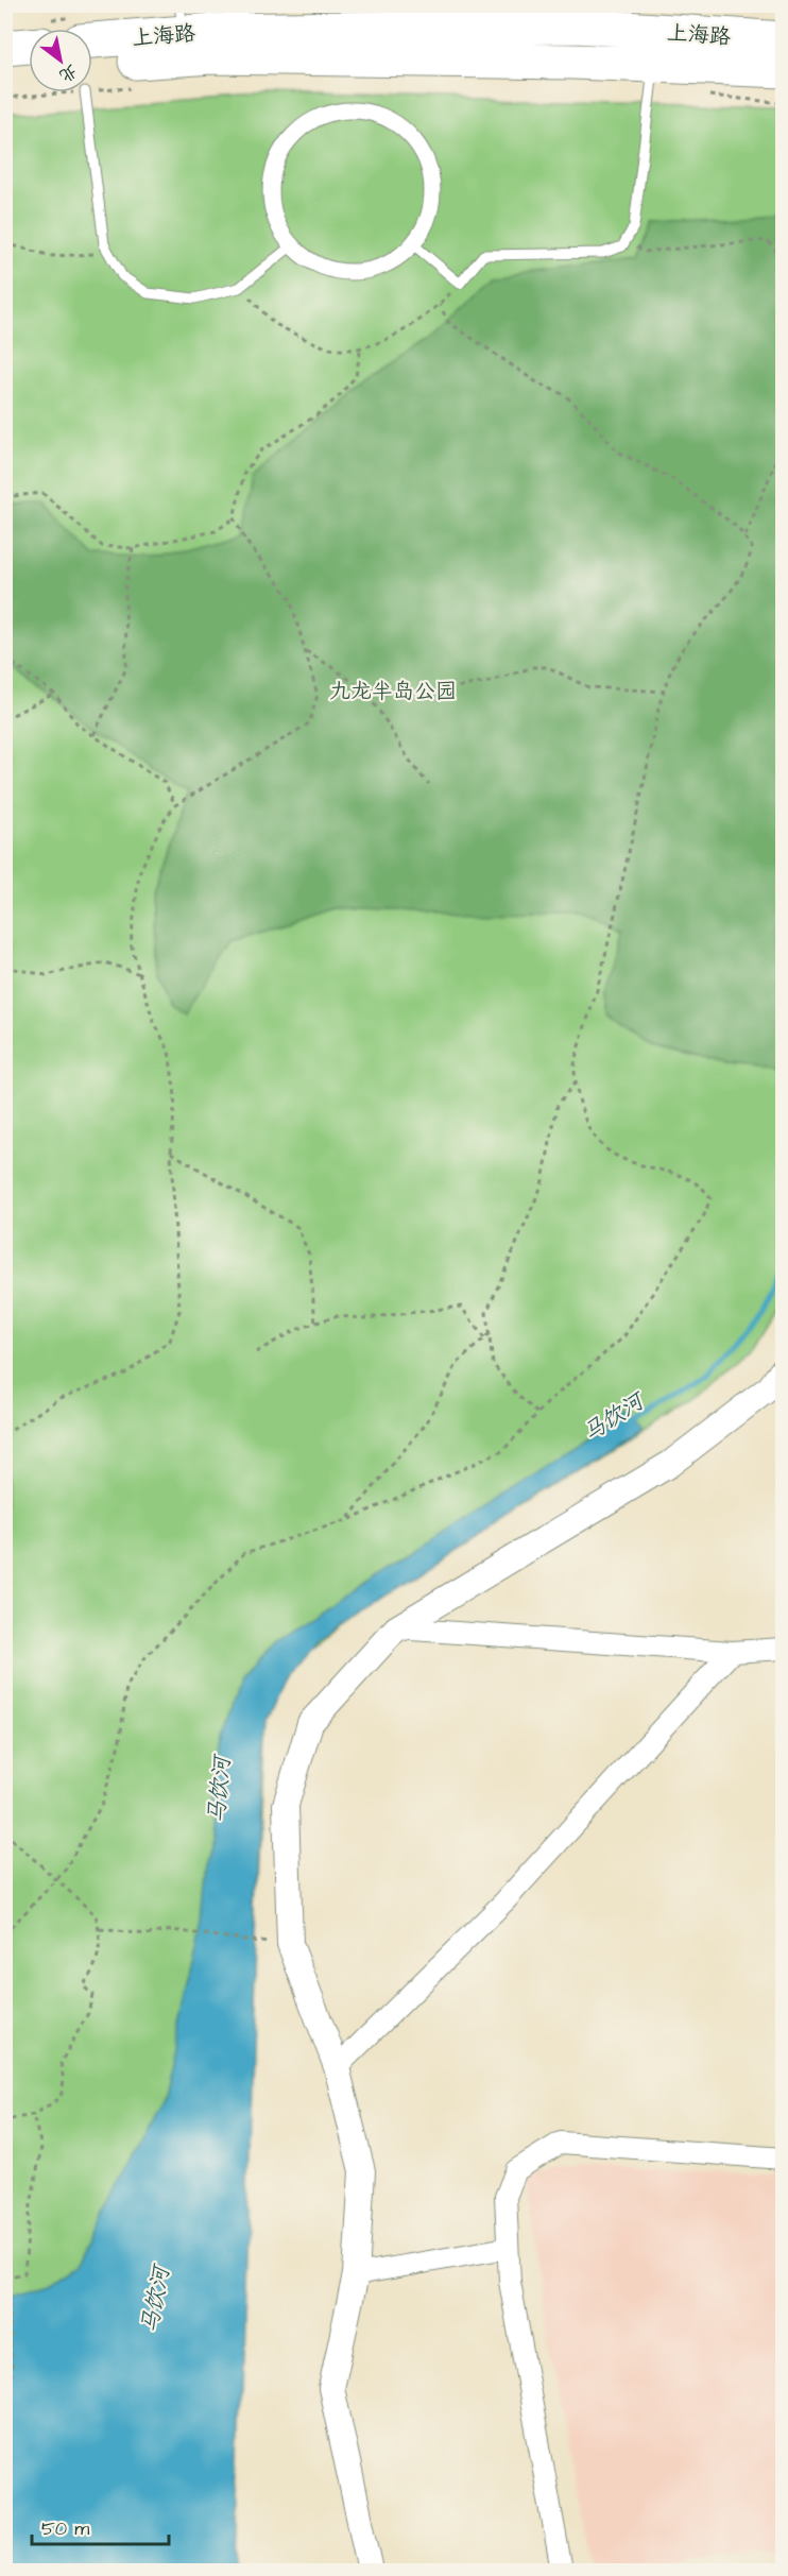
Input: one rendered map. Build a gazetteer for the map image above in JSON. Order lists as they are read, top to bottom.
{
  "streets": {
    "highway": ["上海路"]
  },
  "water": ["马饮河"],
  "parks": ["九龙半岛公园"],
  "scale_bar": "50 m",
  "north": "bottom right"
}
